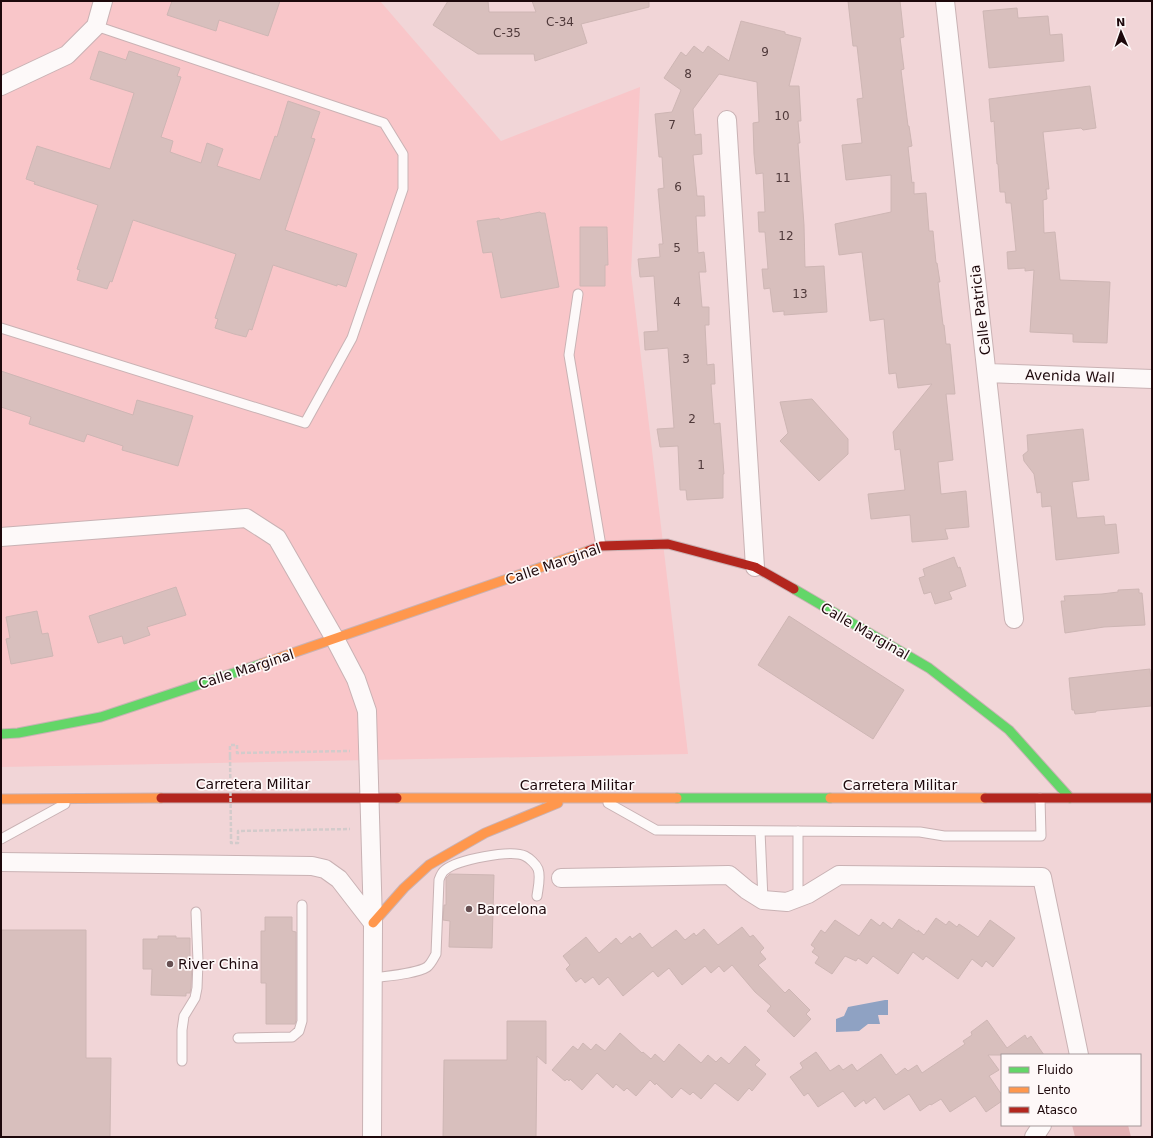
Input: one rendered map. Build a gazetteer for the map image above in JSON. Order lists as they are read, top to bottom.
{
  "streets": {
    "main road": ["Calle Marginal", "Carretera Militar"],
    "street": ["Calle Patricia", "Avenida Wall"]
  },
  "crossings": [
    ["Calle Patricia", "Avenida Wall"],
    ["Calle Marginal", "Carretera Militar"]
  ],
  "places": ["Barcelona", "River China"],
  "house_numbers": [
    "C-34",
    "C-35",
    "9",
    "8",
    "10",
    "7",
    "11",
    "6",
    "12",
    "5",
    "13",
    "4",
    "3",
    "2",
    "1"
  ],
  "legend": ["Fluido", "Lento", "Atasco"],
  "north": "top"
}
